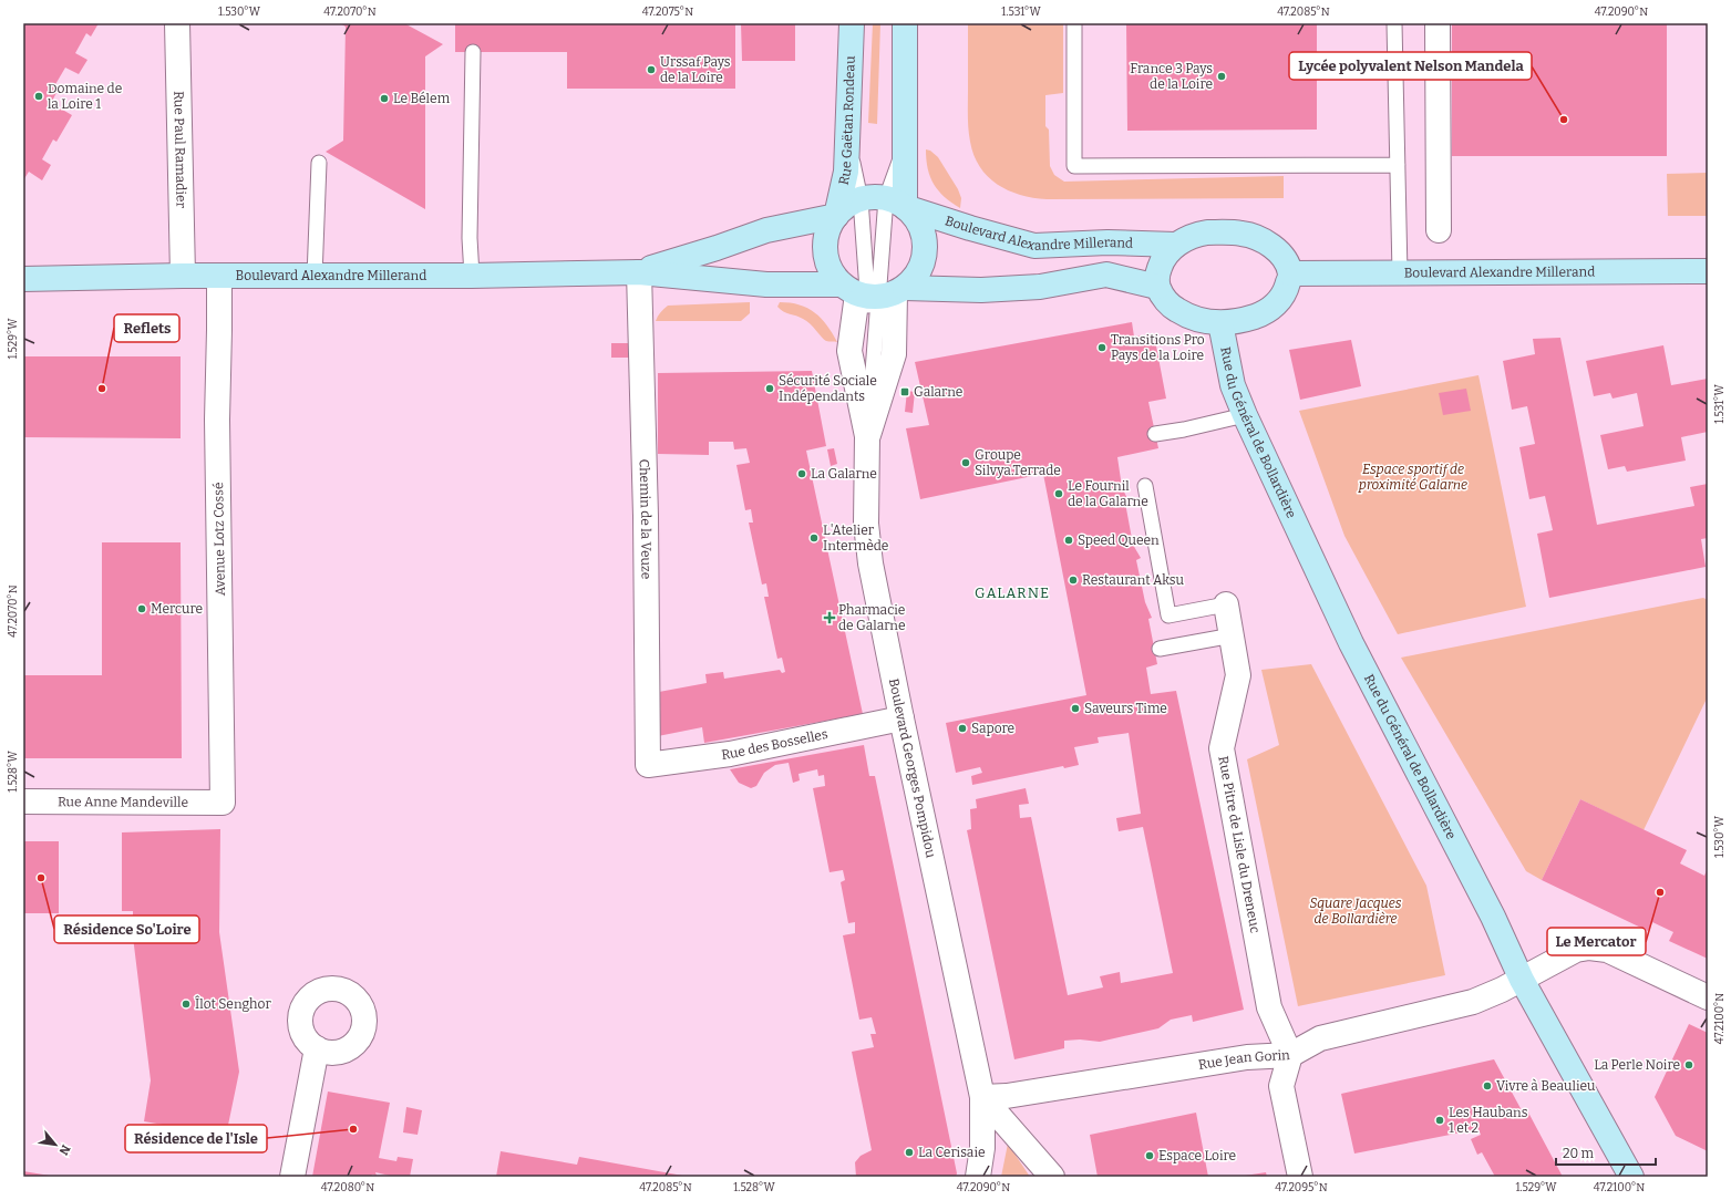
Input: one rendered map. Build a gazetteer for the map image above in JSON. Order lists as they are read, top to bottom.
{
  "streets": {
    "street": [
      "Rue Gaëtan Rondeau",
      "Rue Paul Ramadier",
      "Boulevard Alexandre Millerand",
      "Rue du Général de Bollardière",
      "Chemin de la Veuze",
      "Avenue Lotz Cossé",
      "Rue des Bosselles",
      "Boulevard Georges Pompidou",
      "Rue Anne Mandeville",
      "Rue Pitre de Lisle du Dreneuc",
      "Rue Jean Gorin"
    ]
  },
  "crossings": [
    ["Rue Gaëtan Rondeau", "Boulevard Alexandre Millerand"],
    ["Rue Paul Ramadier", "Boulevard Alexandre Millerand"],
    ["Boulevard Alexandre Millerand", "Rue du Général de Bollardière"],
    ["Boulevard Alexandre Millerand", "Chemin de la Veuze"],
    ["Boulevard Alexandre Millerand", "Avenue Lotz Cossé"],
    ["Boulevard Alexandre Millerand", "Boulevard Georges Pompidou"],
    ["Rue du Général de Bollardière", "Rue Jean Gorin"],
    ["Chemin de la Veuze", "Rue des Bosselles"],
    ["Avenue Lotz Cossé", "Rue Anne Mandeville"],
    ["Rue des Bosselles", "Boulevard Georges Pompidou"],
    ["Boulevard Georges Pompidou", "Rue Jean Gorin"],
    ["Rue Pitre de Lisle du Dreneuc", "Rue Jean Gorin"]
  ],
  "districts": ["GALARNE"],
  "parks": ["Espace sportif de proximité Galarne", "Square Jacques de Bollardière"],
  "places": {
    "other": [
      "Urssaf Pays de la Loire",
      "France 3 Pays de la Loire",
      "Domaine de la Loire 1",
      "Le Bélem",
      "Lycée polyvalent Nelson Mandela",
      "Transitions Pro Pays de la Loire",
      "Reflets",
      "Sécurité Sociale Indépendants",
      "Groupe Silvya.Terrade",
      "La Galarne",
      "Le Fournil de la Galarne",
      "L'Atelier Intermède",
      "Speed Queen",
      "Restaurant Aksu",
      "Mercure",
      "Saveurs Time",
      "Sapore",
      "Résidence So'Loire",
      "Le Mercator",
      "Îlot Senghor",
      "La Perle Noire",
      "Vivre à Beaulieu",
      "Les Haubans 1 et 2",
      "Résidence de l'Isle",
      "La Cerisaie",
      "Espace Loire"
    ],
    "transit": ["Galarne"],
    "health": ["Pharmacie de Galarne"]
  },
  "scale_bar": "20 m",
  "north": "bottom right",
  "coordinates": [
    "1.530°W",
    "47.2070°N",
    "47.2075°N",
    "1.531°W",
    "47.2085°N",
    "47.2090°N",
    "1.529°W",
    "1.528°W",
    "47.2100°N",
    "47.2080°N",
    "47.2095°N"
  ]
}
